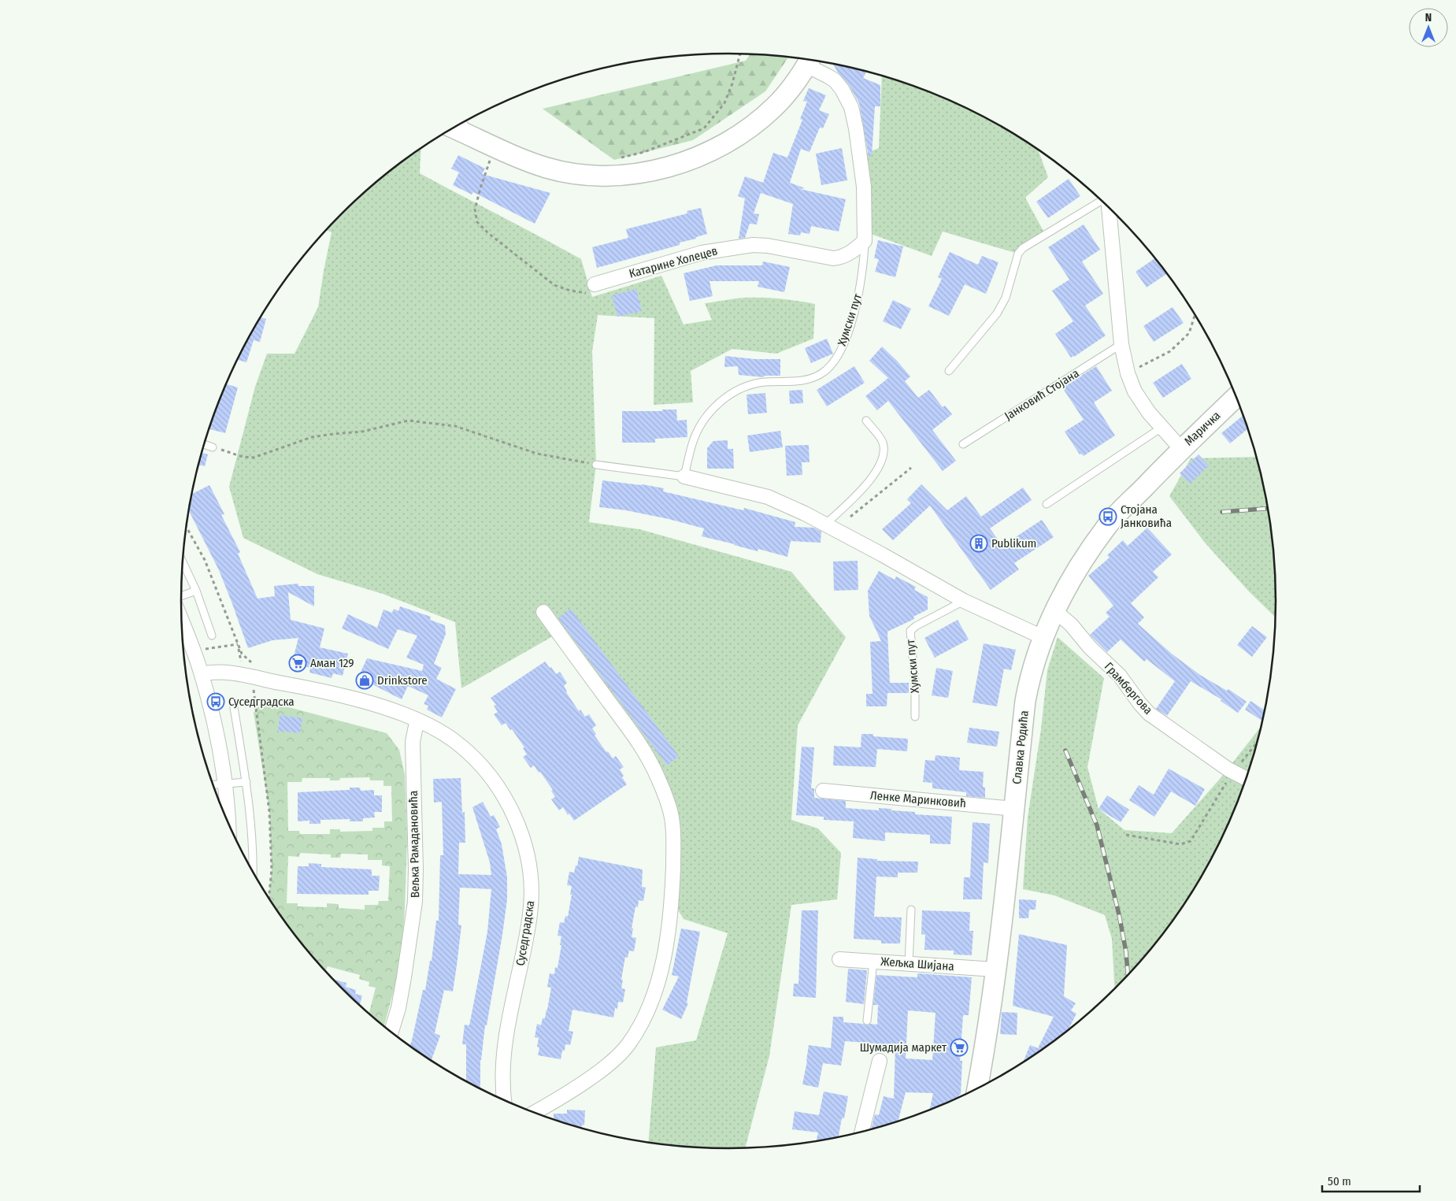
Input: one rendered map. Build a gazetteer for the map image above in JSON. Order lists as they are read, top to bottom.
{
  "streets": {
    "street": [
      "Катарине Холецев",
      "Хумски пут",
      "Маричка",
      "Грамбергова",
      "Славка Родића",
      "Ленке Маринковић",
      "Вељка Рамадановића",
      "Суседградска",
      "Жељка Шијана"
    ],
    "lane": ["Јанковић Стојана"]
  },
  "crossings": [
    ["Катарине Холецев", "Хумски пут"],
    ["Маричка", "Славка Родића"],
    ["Грамбергова", "Славка Родића"],
    ["Славка Родића", "Ленке Маринковић"],
    ["Славка Родића", "Жељка Шијана"],
    ["Вељка Рамадановића", "Суседградска"]
  ],
  "places": {
    "bus stop": ["Стојана Јанковића", "Суседградска"],
    "building": ["Publikum"],
    "supermarket": ["Аман 129", "Шумадија маркет"],
    "shop": ["Drinkstore"]
  },
  "scale_bar": "50 m",
  "north": "top"
}
